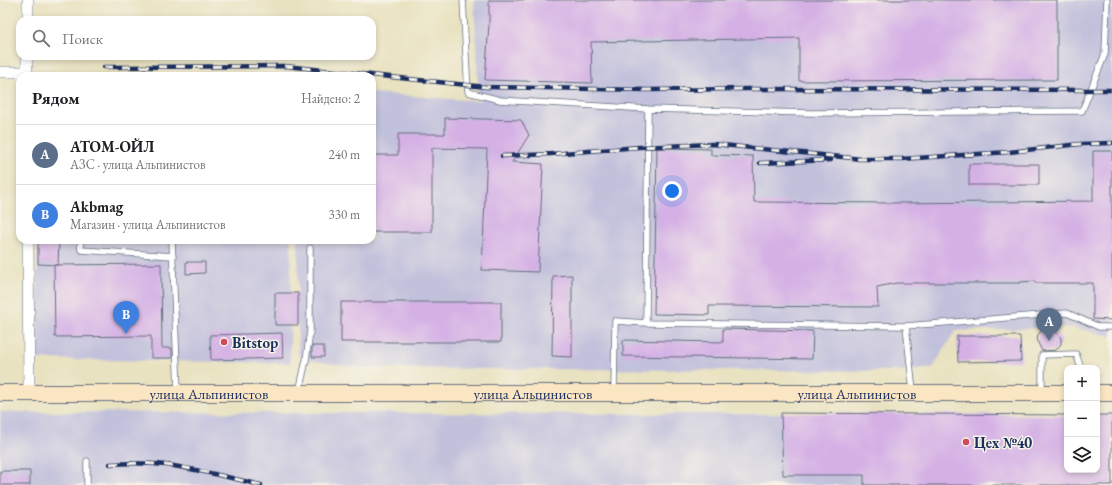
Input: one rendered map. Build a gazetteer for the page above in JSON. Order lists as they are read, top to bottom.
{
  "streets": {
    "main road": ["улица Альпинистов"]
  },
  "places": ["Bitstop", "Цех №40"],
  "page": {
    "search": "Поиск",
    "heading": ["Рядом", "Найдено: 2"],
    "list": [
      {
        "mark": "A",
        "name": "АТОМ-ОЙЛ",
        "note": "АЗС · улица Альпинистов",
        "value": "240 m"
      },
      {
        "mark": "B",
        "name": "Akbmag",
        "note": "Магазин · улица Альпинистов",
        "value": "330 m"
      }
    ],
    "pins": ["B", "A"],
    "map_buttons": ["+", "−"]
  }
}
